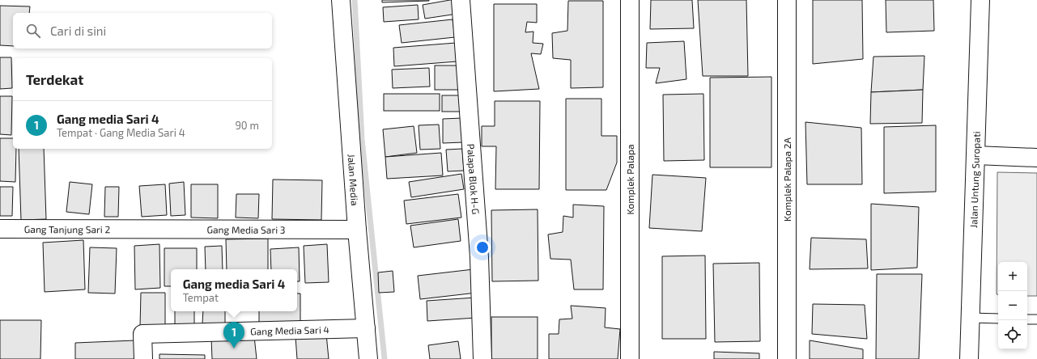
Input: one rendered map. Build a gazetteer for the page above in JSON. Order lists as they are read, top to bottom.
{
  "streets": {
    "street": [
      "Jalan Media",
      "Palapa Blok H-G",
      "Komplek Palapa",
      "Komplek Palapa 2A",
      "Jalan Untung Suropati",
      "Gang Tanjung Sari 2",
      "Gang Media Sari 3",
      "Gang Media Sari 4"
    ]
  },
  "crossings": [
    ["Jalan Media", "Gang Media Sari 3"],
    ["Jalan Media", "Gang Media Sari 4"],
    ["Gang Tanjung Sari 2", "Gang Media Sari 3"]
  ],
  "page": {
    "search": "Cari di sini",
    "heading": "Terdekat",
    "list": [
      {
        "mark": "1",
        "name": "Gang media Sari 4",
        "note": "Tempat · Gang Media Sari 4",
        "value": "90 m"
      }
    ],
    "map_buttons": ["+", "−"],
    "popup": ["Gang media Sari 4", "Tempat"],
    "pins": "1"
  }
}
